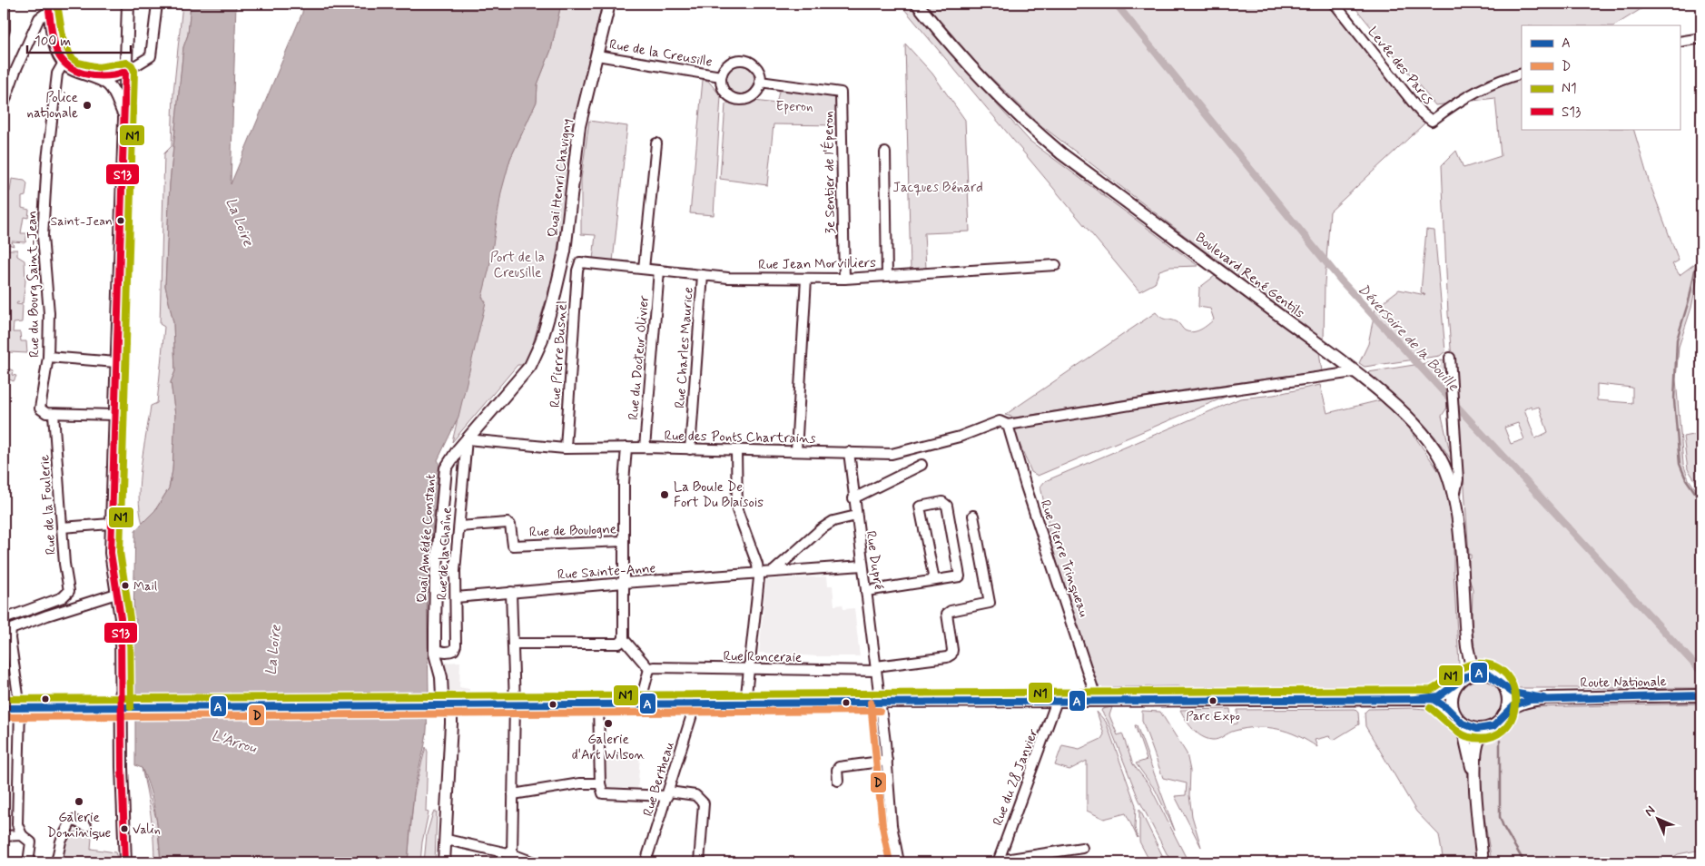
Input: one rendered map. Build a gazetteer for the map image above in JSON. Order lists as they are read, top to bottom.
{
  "streets": {
    "main road": [
      "Quai Henri Chavigny",
      "Boulevard René Gentils",
      "Quai Amédée Constant",
      "Route Nationale"
    ],
    "street": [
      "Rue de la Creusille",
      "Levée des Parcs",
      "3e Sentier de l'Éperon",
      "Rue Jean Morvilliers",
      "Rue du Bourg Saint-Jean",
      "Rue Charles Maurice",
      "Rue Pierre Busnel",
      "Rue du Docteur Olivier",
      "Rue des Ponts Chartrains",
      "Rue de la Foulerie",
      "Rue de Boulogne",
      "Rue de la Chaîne",
      "Rue Pierre Trinqueau",
      "Rue Dupré",
      "Rue Sainte-Anne",
      "Rue Ronceraie",
      "Rue du 28 Janvier",
      "Rue Bertheau"
    ]
  },
  "crossings": [
    ["Rue de la Creusille", "3e Sentier de l'Éperon"],
    ["Rue de la Creusille", "Quai Henri Chavigny"],
    ["3e Sentier de l'Éperon", "Rue Jean Morvilliers"],
    ["Quai Henri Chavigny", "Rue des Ponts Chartrains"],
    ["Quai Henri Chavigny", "Quai Amédée Constant"],
    ["Quai Henri Chavigny", "Rue de la Chaîne"],
    ["Rue Jean Morvilliers", "Rue Charles Maurice"],
    ["Rue Jean Morvilliers", "Rue Pierre Busnel"],
    ["Rue Jean Morvilliers", "Rue du Docteur Olivier"],
    ["Boulevard René Gentils", "Rue des Ponts Chartrains"],
    ["Boulevard René Gentils", "Route Nationale"],
    ["Rue du Bourg Saint-Jean", "Rue de la Foulerie"],
    ["Rue Charles Maurice", "Rue des Ponts Chartrains"],
    ["Rue Pierre Busnel", "Rue des Ponts Chartrains"],
    ["Rue du Docteur Olivier", "Rue des Ponts Chartrains"],
    ["Rue des Ponts Chartrains", "Quai Amédée Constant"],
    ["Rue des Ponts Chartrains", "Rue de la Chaîne"],
    ["Rue des Ponts Chartrains", "Rue Pierre Trinqueau"],
    ["Rue des Ponts Chartrains", "Rue Dupré"],
    ["Rue de Boulogne", "Rue de la Chaîne"],
    ["Quai Amédée Constant", "Rue de la Chaîne"],
    ["Rue de la Chaîne", "Rue Sainte-Anne"],
    ["Rue Dupré", "Rue Sainte-Anne"],
    ["Rue Dupré", "Rue Ronceraie"]
  ],
  "water": ["La Loire", "Déversoire de la Bouille", "L'Arrou"],
  "parks": ["Eperon", "Jacques Bénard", "Port de la Creusille"],
  "places": [
    "Police nationale",
    "Saint-Jean",
    "La Boule De Fort Du Blaisois",
    "Mail",
    "Parc Expo",
    "Galerie d'Art Wilson",
    "Galerie Dominique",
    "Valin"
  ],
  "lines": [
    "transit line N1",
    "transit line S13",
    "transit line A",
    "transit line D"
  ],
  "legend": [
    "A",
    "D",
    "N1",
    "S13"
  ],
  "scale_bar": "100 m",
  "north": "top left"
}
